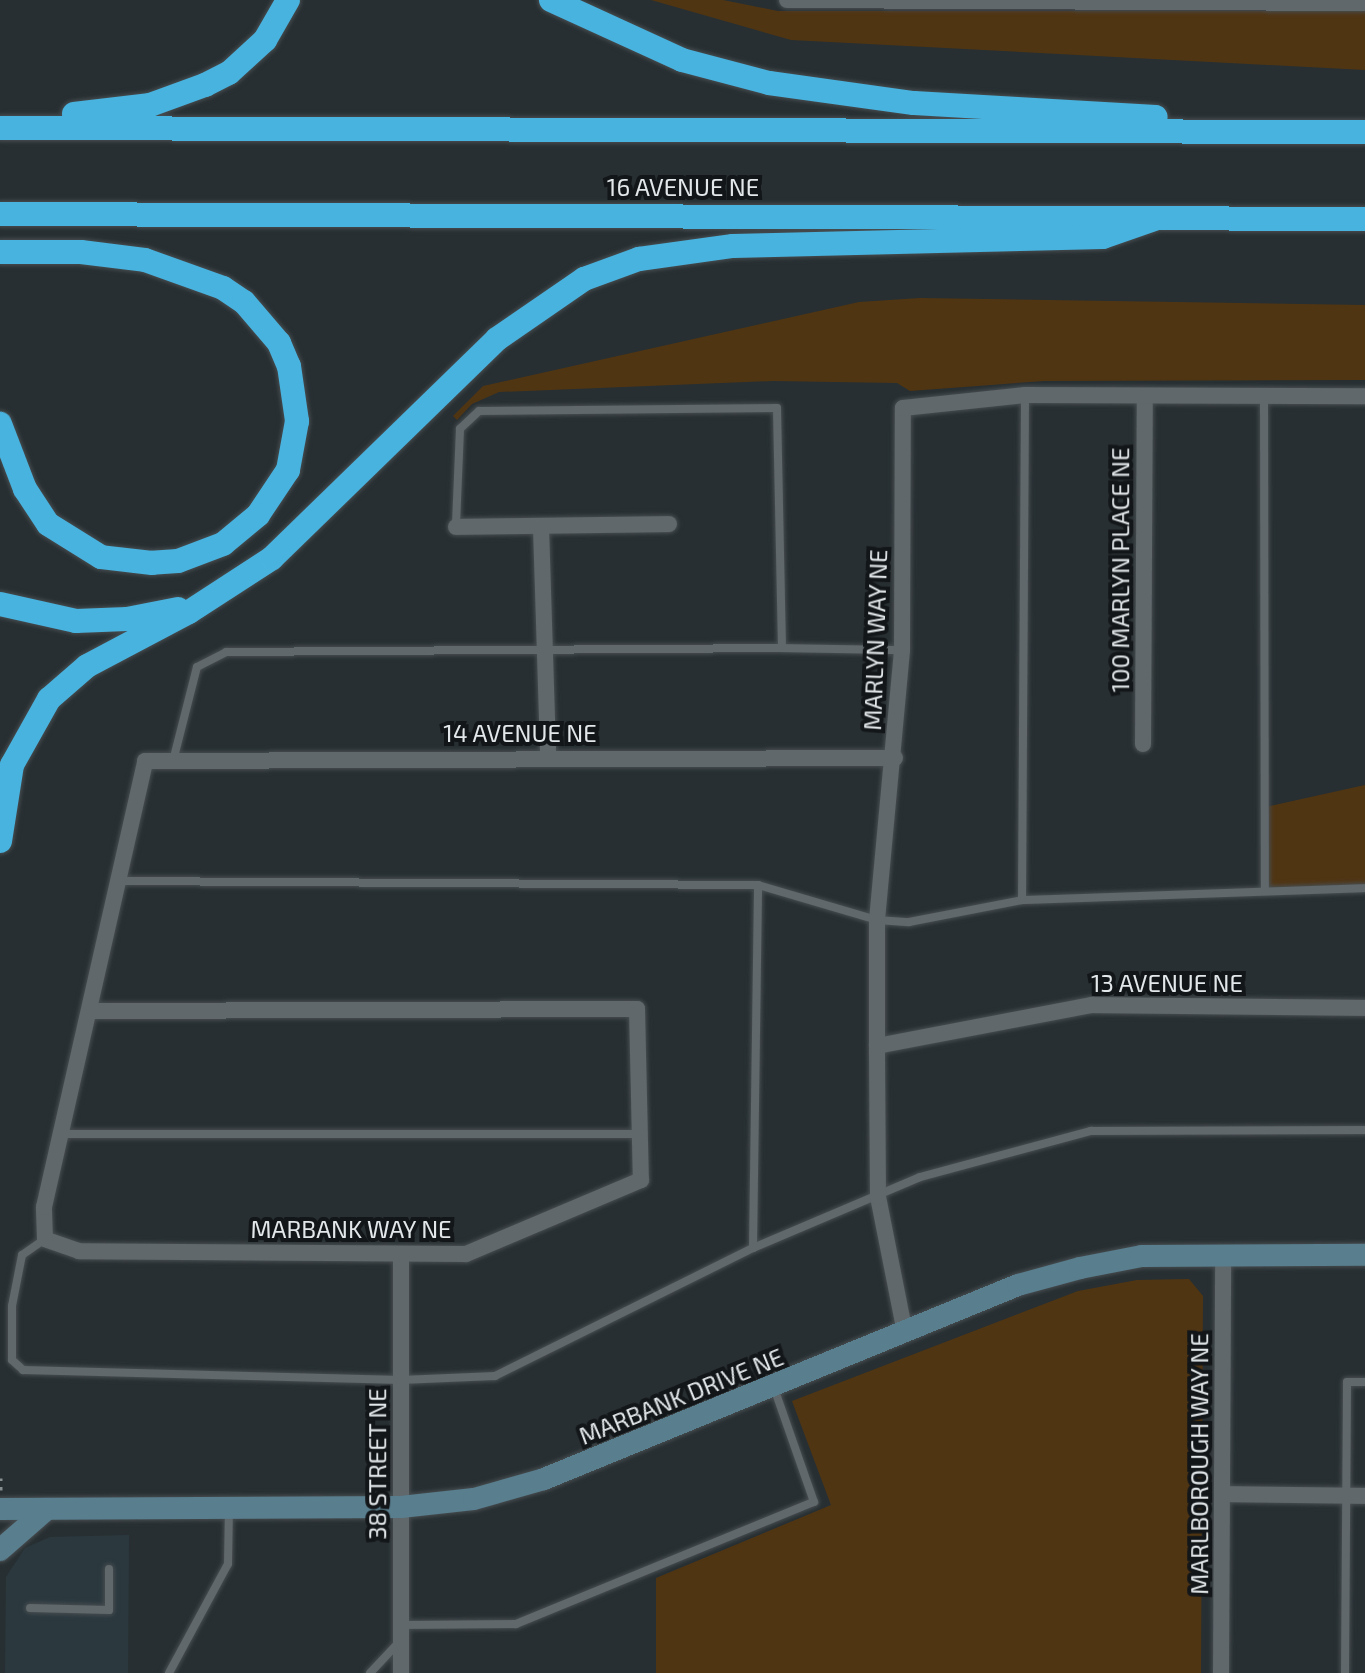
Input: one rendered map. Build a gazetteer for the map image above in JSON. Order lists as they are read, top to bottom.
{
  "streets": {
    "highway": ["16 AVENUE NE"],
    "street": [
      "100 MARLYN PLACE NE",
      "MARLYN WAY NE",
      "14 AVENUE NE",
      "13 AVENUE NE",
      "MARBANK WAY NE",
      "MARBANK DRIVE NE",
      "38 STREET NE",
      "MARLBOROUGH WAY NE"
    ]
  },
  "crossings": [
    ["100 MARLYN PLACE NE", "MARLYN WAY NE"],
    ["MARLYN WAY NE", "14 AVENUE NE"],
    ["MARLYN WAY NE", "13 AVENUE NE"],
    ["MARLYN WAY NE", "MARBANK DRIVE NE"],
    ["MARBANK WAY NE", "38 STREET NE"],
    ["MARBANK DRIVE NE", "38 STREET NE"],
    ["MARBANK DRIVE NE", "MARLBOROUGH WAY NE"]
  ]
}
